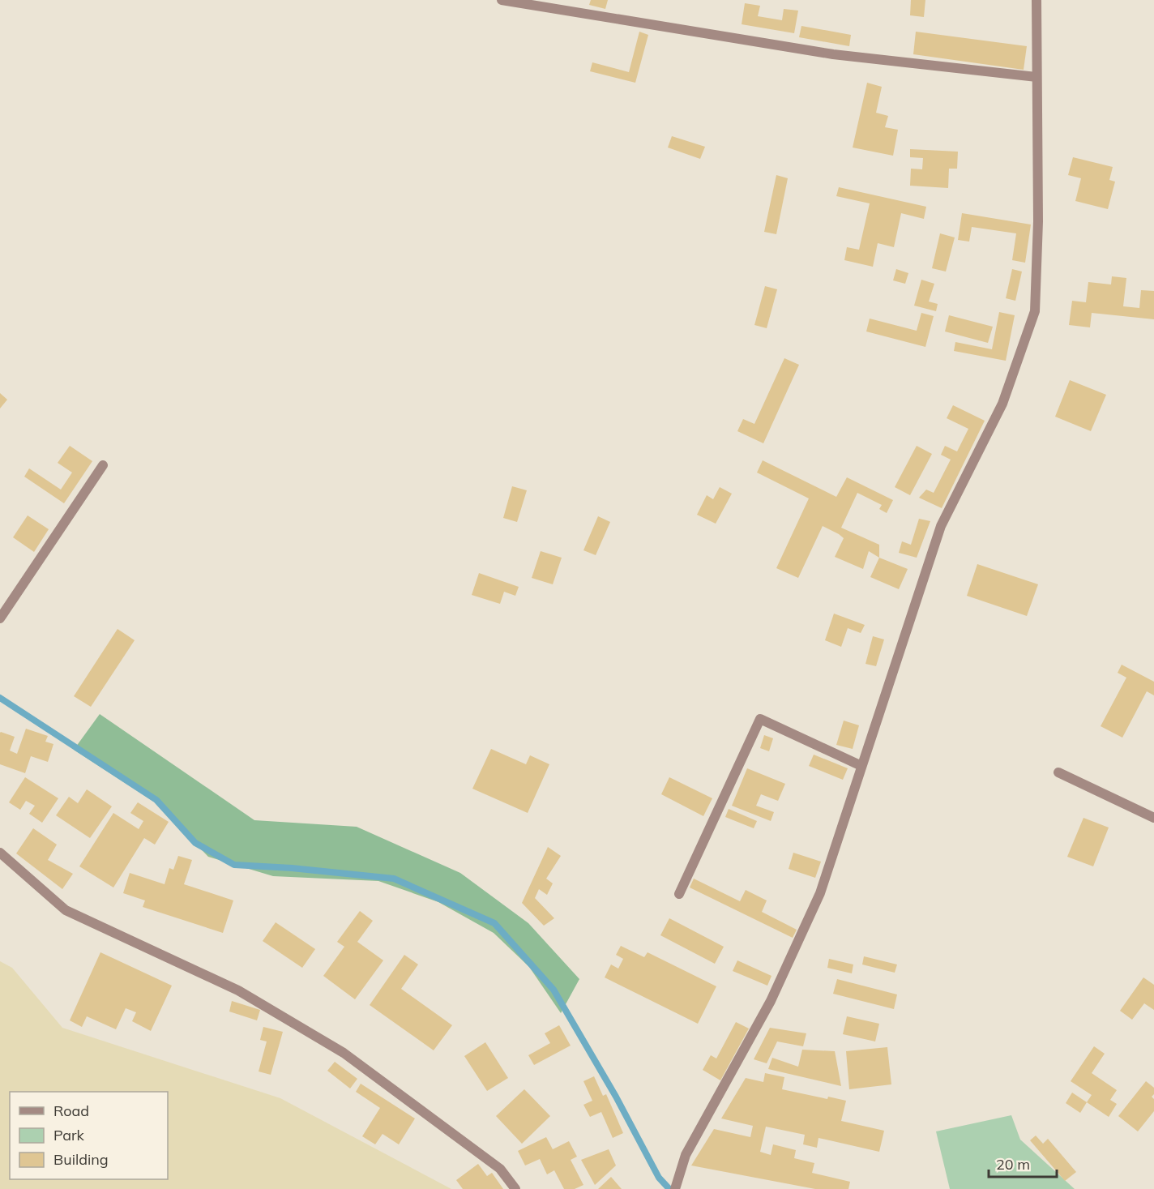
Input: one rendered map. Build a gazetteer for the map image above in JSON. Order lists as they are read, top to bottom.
{
  "legend": ["Road", "Park", "Building"],
  "scale_bar": "20 m"
}
